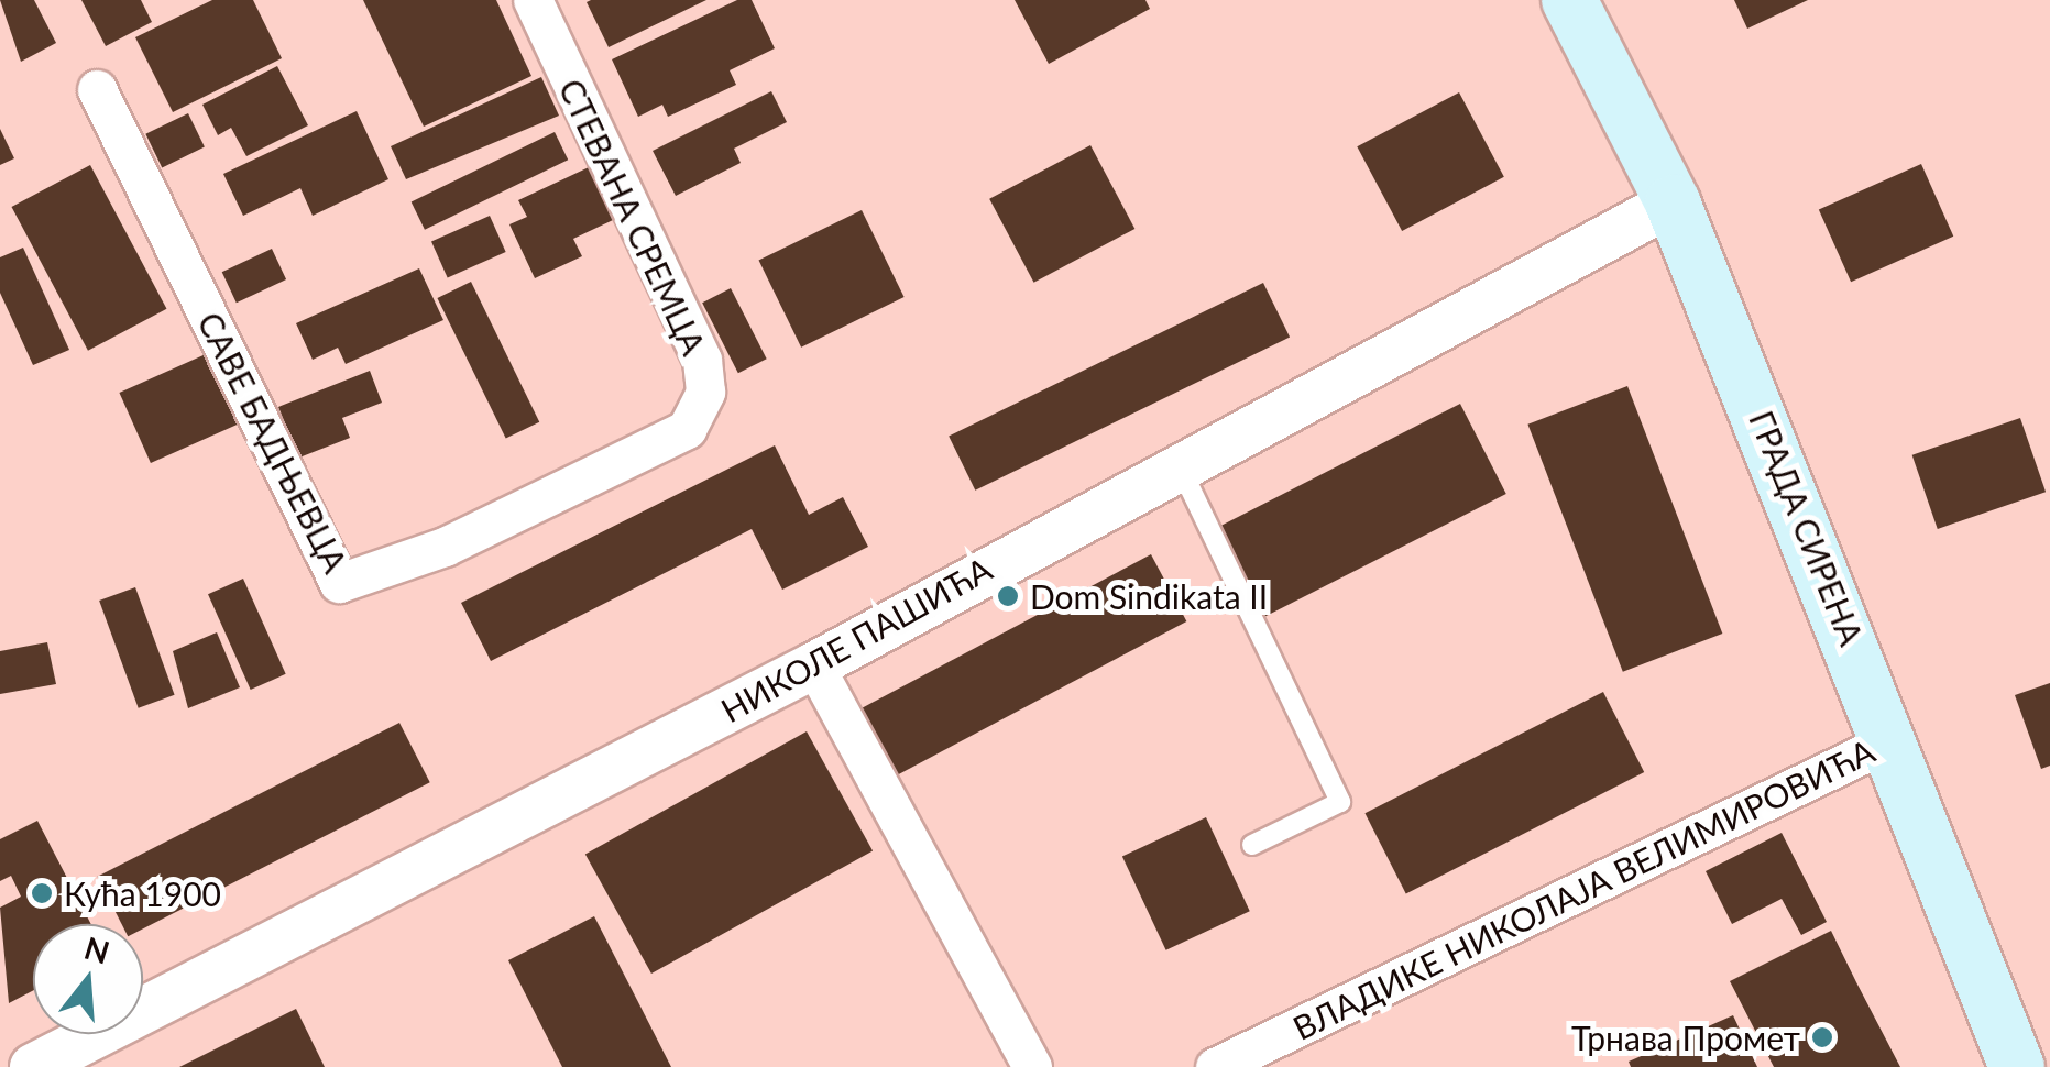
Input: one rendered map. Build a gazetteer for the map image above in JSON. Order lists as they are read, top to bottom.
{
  "streets": {
    "main road": ["ГРАДА СИРЕНА"],
    "street": [
      "СТЕВАНА СРЕМЦА",
      "САВЕ БАДЊЕВЦА",
      "НИКОЛЕ ПАШИЋА",
      "ВЛАДИКЕ НИКОЛАЈА ВЕЛИМИРОВИЋА"
    ]
  },
  "crossings": [
    ["СТЕВАНА СРЕМЦА", "САВЕ БАДЊЕВЦА"],
    ["ГРАДА СИРЕНА", "НИКОЛЕ ПАШИЋА"],
    ["ГРАДА СИРЕНА", "ВЛАДИКЕ НИКОЛАЈА ВЕЛИМИРОВИЋА"]
  ],
  "places": ["Dom Sindikata II", "Кућа 1900", "Трнава Промет"],
  "north": "top"
}
